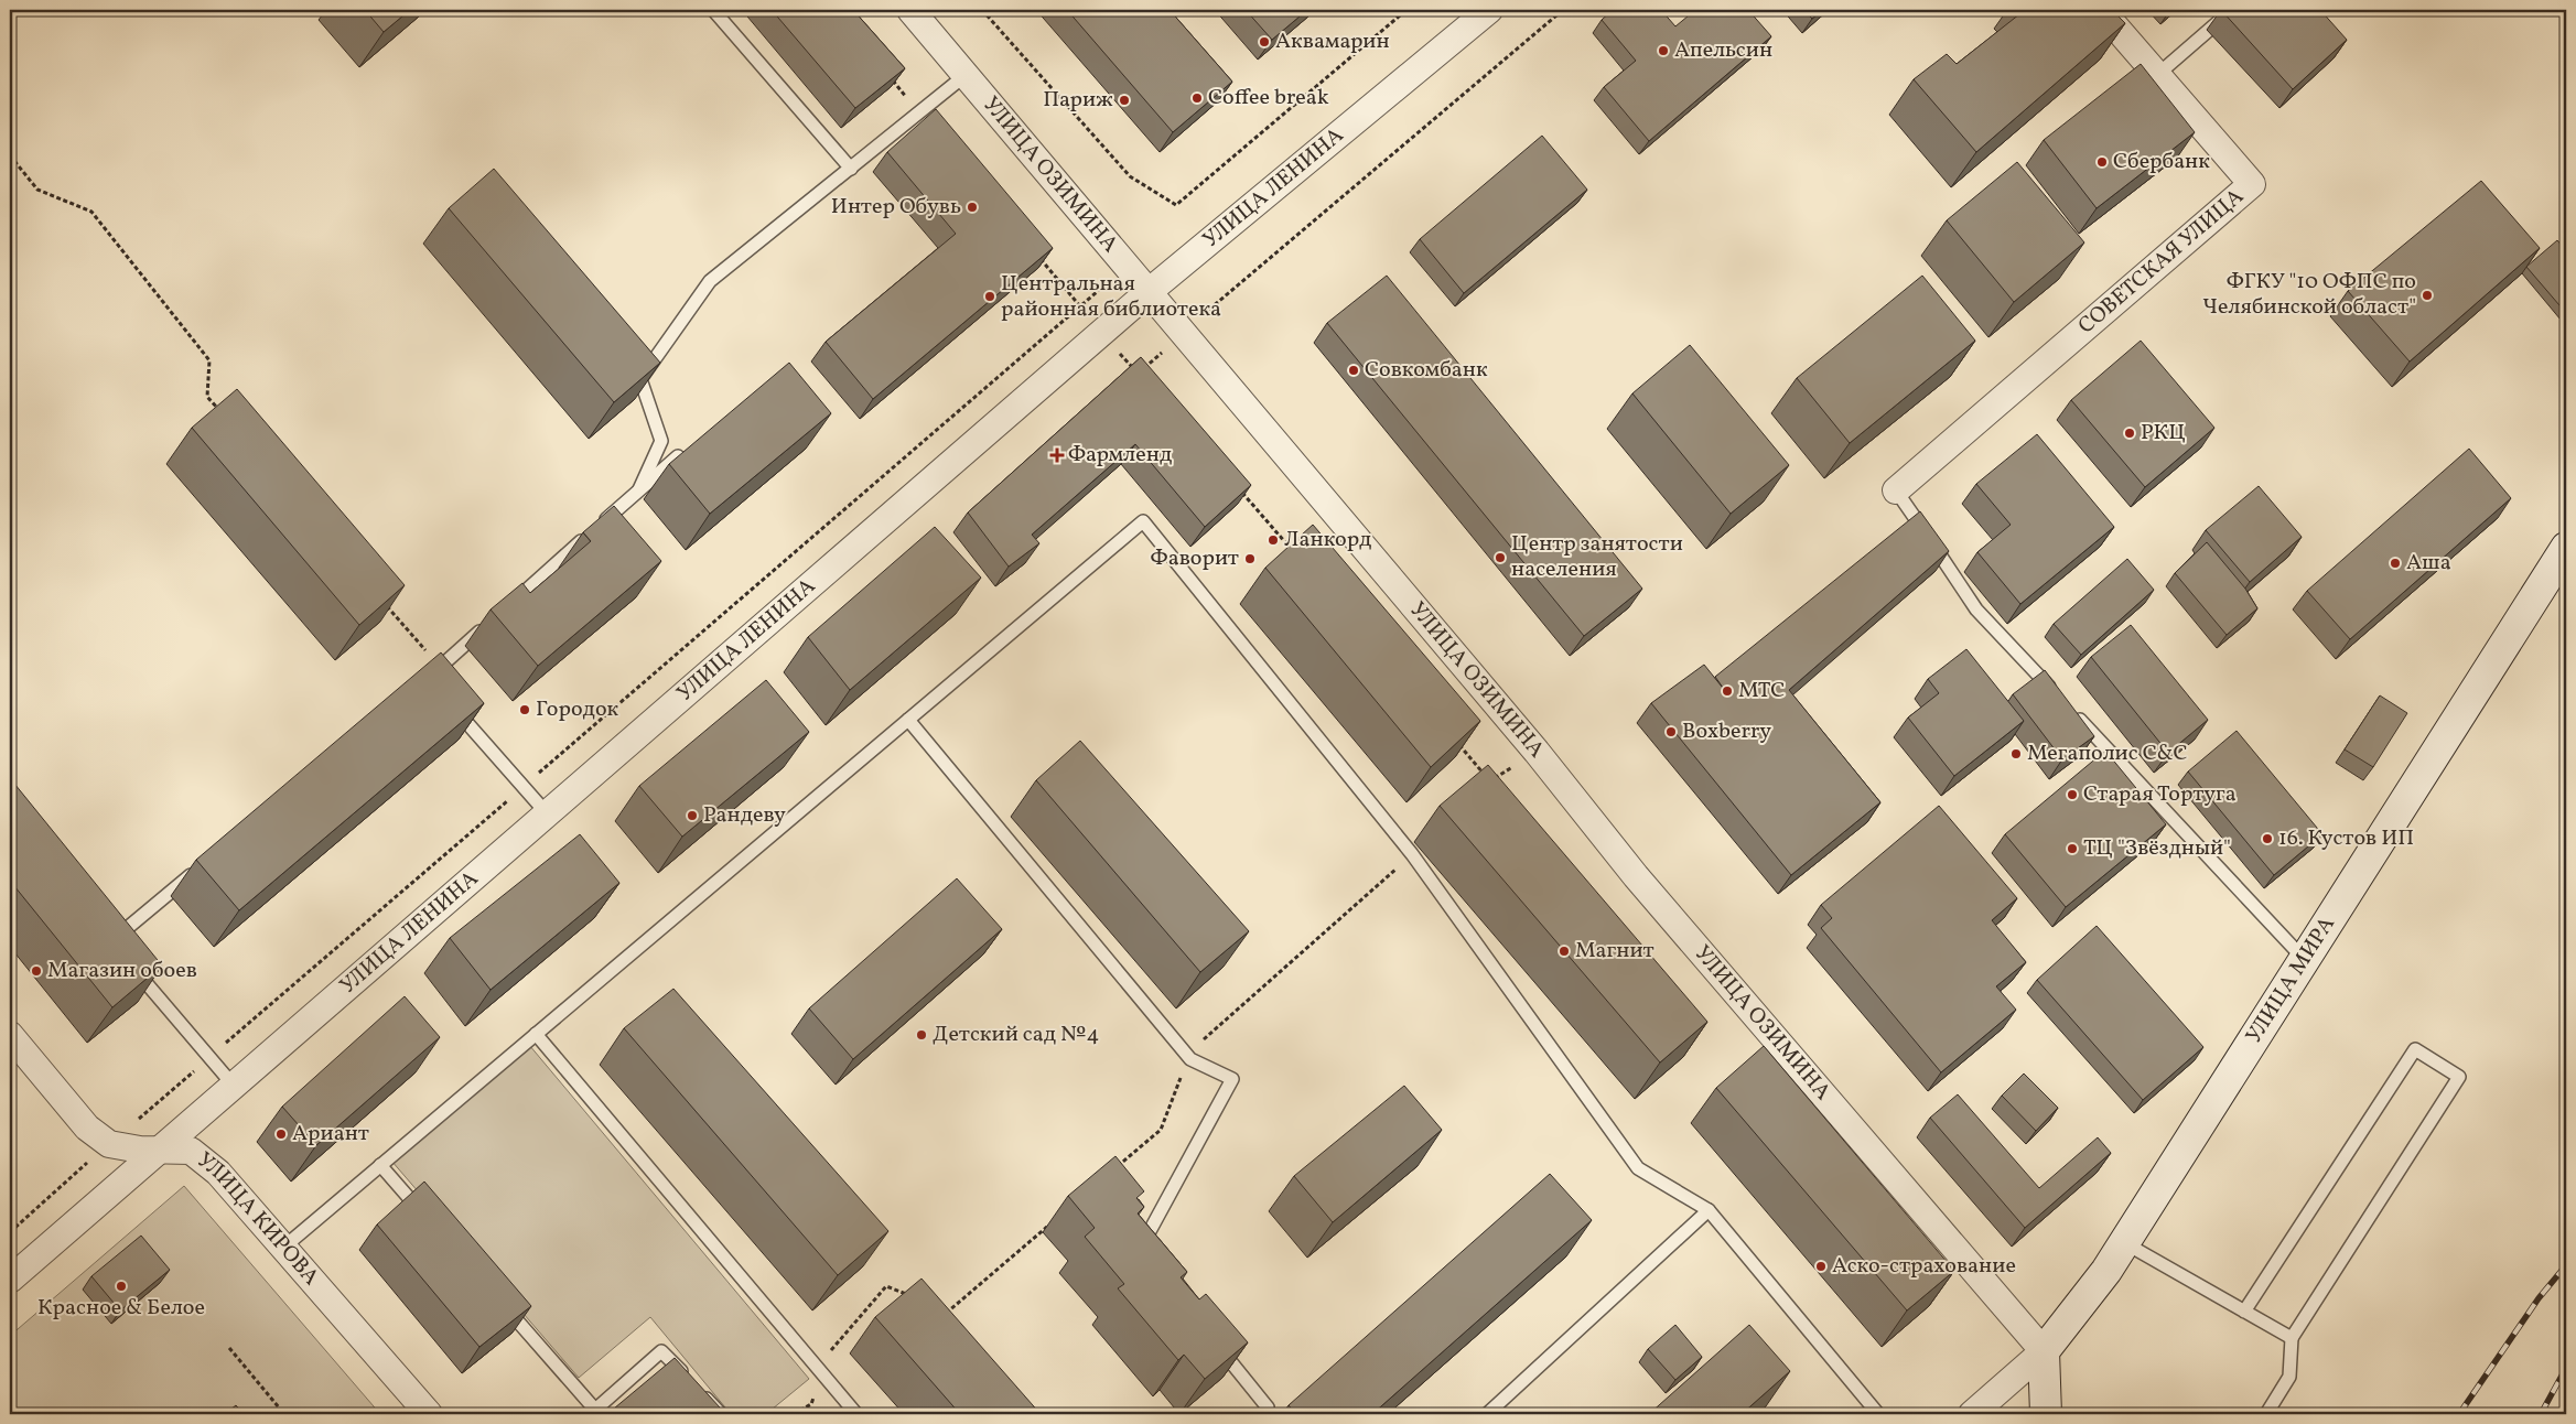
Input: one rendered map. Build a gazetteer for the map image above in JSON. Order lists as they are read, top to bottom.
{
  "streets": {
    "street": [
      "УЛИЦА ОЗИМИНА",
      "УЛИЦА ЛЕНИНА",
      "СОВЕТСКАЯ УЛИЦА",
      "УЛИЦА МИРА",
      "УЛИЦА КИРОВА"
    ]
  },
  "crossings": [
    ["УЛИЦА ОЗИМИНА", "УЛИЦА ЛЕНИНА"],
    ["УЛИЦА ОЗИМИНА", "УЛИЦА МИРА"],
    ["УЛИЦА ЛЕНИНА", "УЛИЦА КИРОВА"]
  ],
  "places": {
    "other": [
      "Аквамарин",
      "Апельсин",
      "Coffee break",
      "Париж",
      "Сбербанк",
      "Интер Обувь",
      "ФГКУ \"10 ОФПС по Челябинской област\"",
      "Центральная районная библиотека",
      "Совкомбанк",
      "РКЦ",
      "Ланкорд",
      "Центр занятости населения",
      "Фаворит",
      "Аша",
      "МТС",
      "Городок",
      "Boxberry",
      "Мегаполис C&C",
      "Старая Тортуга",
      "Рандеву",
      "16. Кустов ИП",
      "ТЦ \"Звёздный\"",
      "Магнит",
      "Магазин обоев",
      "Детский сад №4",
      "Ариант",
      "Аско-страхование",
      "Красное & Белое"
    ],
    "health": ["Фармленд"]
  }
}
